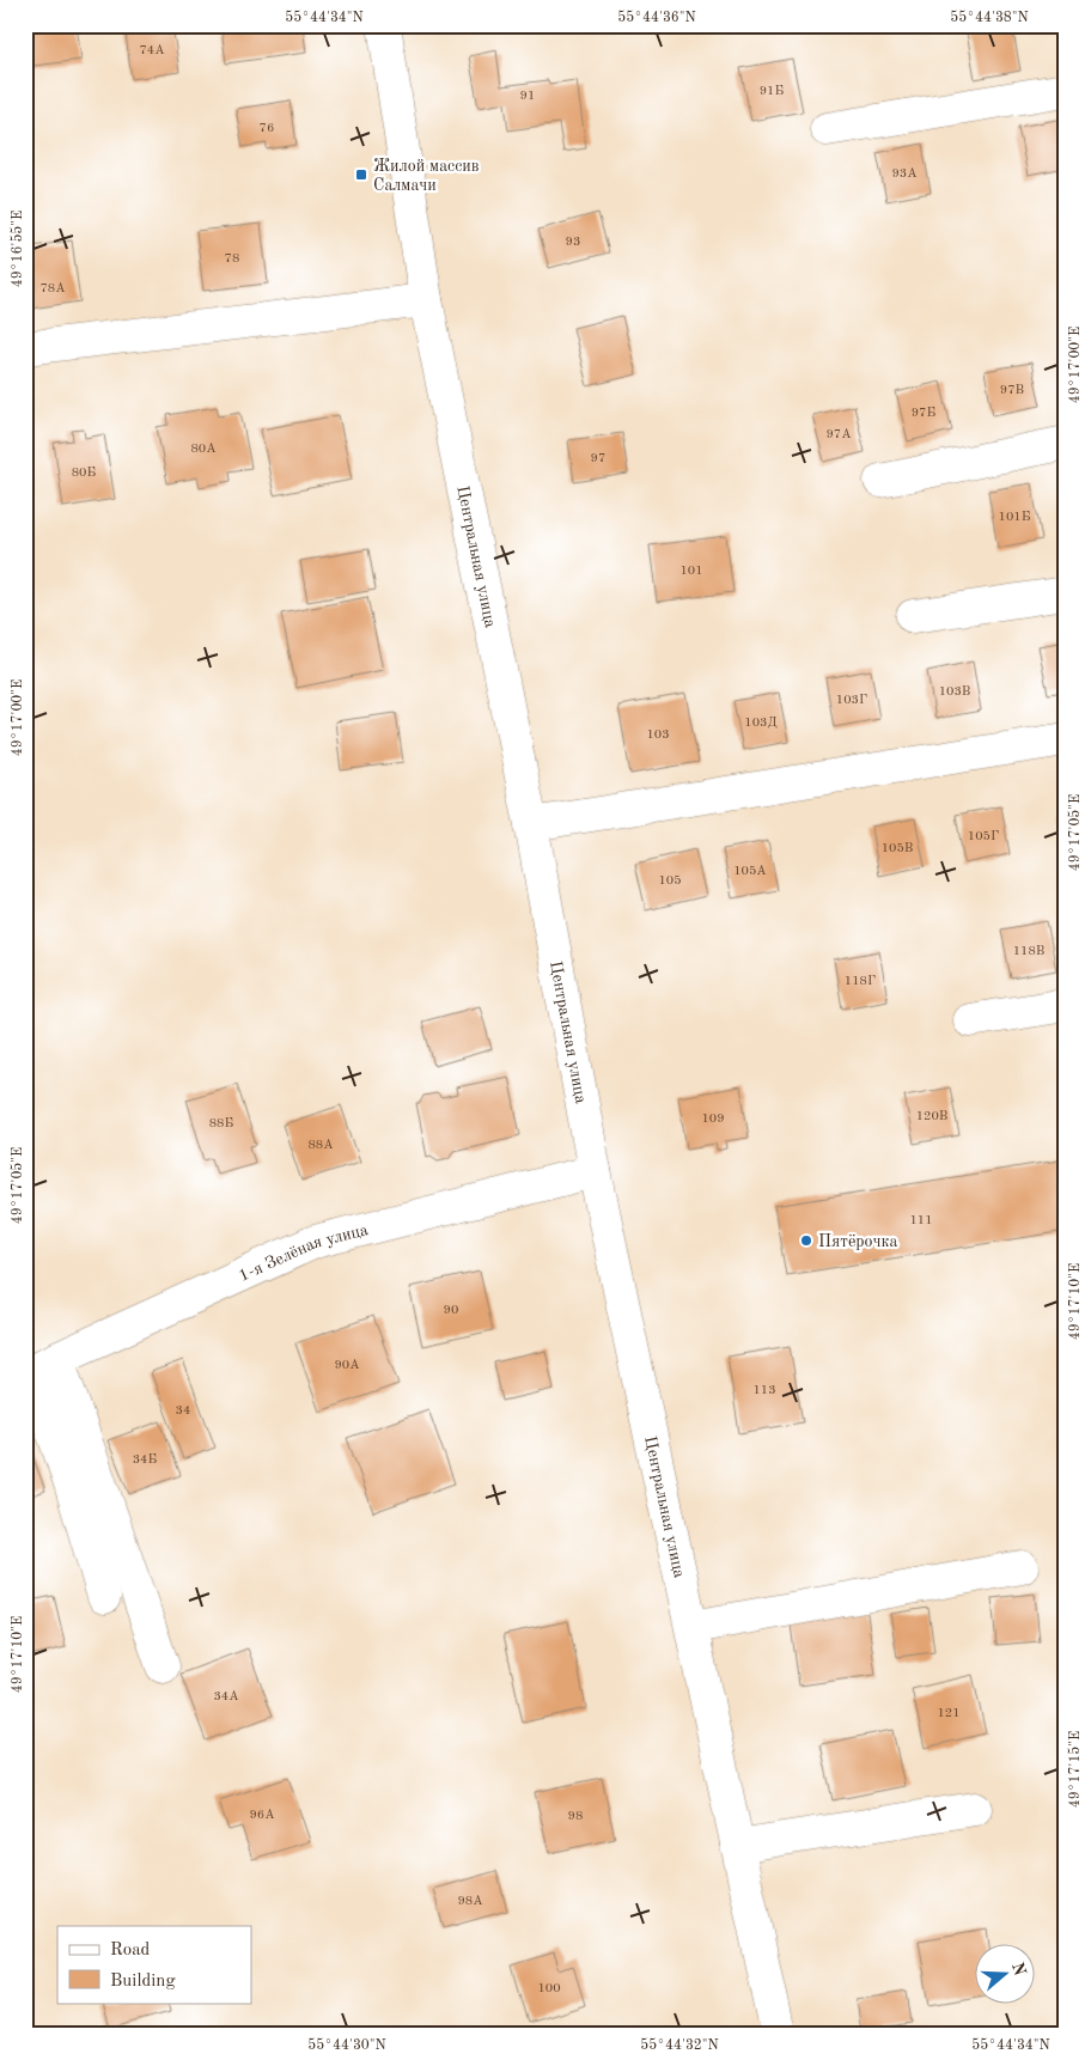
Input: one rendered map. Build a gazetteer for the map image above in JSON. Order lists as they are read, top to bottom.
{
  "streets": {
    "street": ["Центральная улица", "1-я Зелёная улица"]
  },
  "crossings": [
    ["Центральная улица", "1-я Зелёная улица"]
  ],
  "places": {
    "transit": ["Жилой массив Салмачи"],
    "other": ["Пятёрочка"]
  },
  "house_numbers": [
    "74А",
    "91Б",
    "91",
    "76",
    "93А",
    "93",
    "78",
    "78А",
    "97В",
    "97Б",
    "97А",
    "80А",
    "97",
    "80Б",
    "101Б",
    "101",
    "103В",
    "103Г",
    "103Д",
    "103",
    "105Г",
    "105В",
    "105А",
    "105",
    "118В",
    "118Г",
    "120В",
    "109",
    "88Б",
    "88А",
    "111",
    "90",
    "90А",
    "113",
    "34",
    "34Б",
    "34А",
    "121",
    "96А",
    "98",
    "98А",
    "100"
  ],
  "legend": ["Road", "Building"],
  "north": "right",
  "coordinates": [
    "55°44'34\"N",
    "55°44'36\"N",
    "55°44'38\"N",
    "49°16'55\"E",
    "49°17'00\"E",
    "49°17'05\"E",
    "49°17'10\"E",
    "49°17'15\"E",
    "55°44'30\"N",
    "55°44'32\"N"
  ]
}
